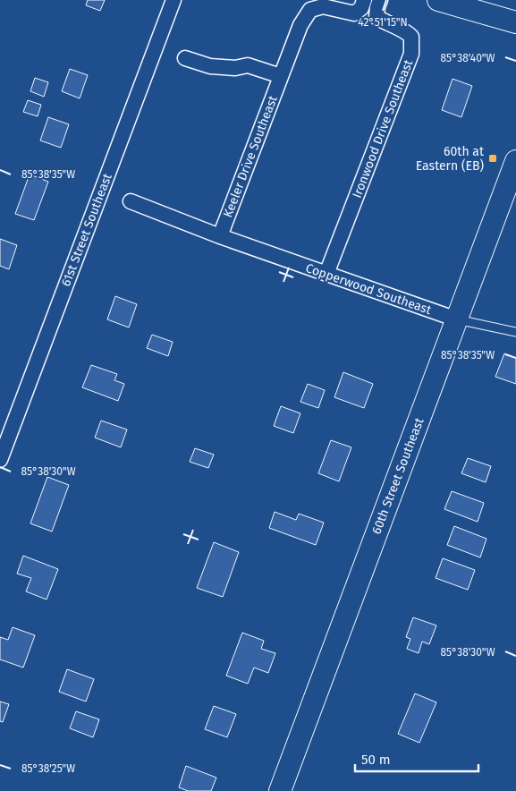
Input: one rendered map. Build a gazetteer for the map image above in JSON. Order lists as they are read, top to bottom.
{
  "streets": {
    "main road": ["60th Street Southeast"],
    "street": [
      "Ironwood Drive Southeast",
      "Keeler Drive Southeast",
      "61st Street Southeast",
      "Copperwood Southeast"
    ]
  },
  "crossings": [
    ["Ironwood Drive Southeast", "Copperwood Southeast"],
    ["Keeler Drive Southeast", "Copperwood Southeast"],
    ["Copperwood Southeast", "60th Street Southeast"]
  ],
  "places": {
    "transit": ["60th at Eastern (EB)"]
  },
  "scale_bar": "50 m",
  "coordinates": [
    "42°51'15\"N",
    "85°38'40\"W",
    "85°38'35\"W",
    "85°38'30\"W",
    "85°38'25\"W"
  ]
}
